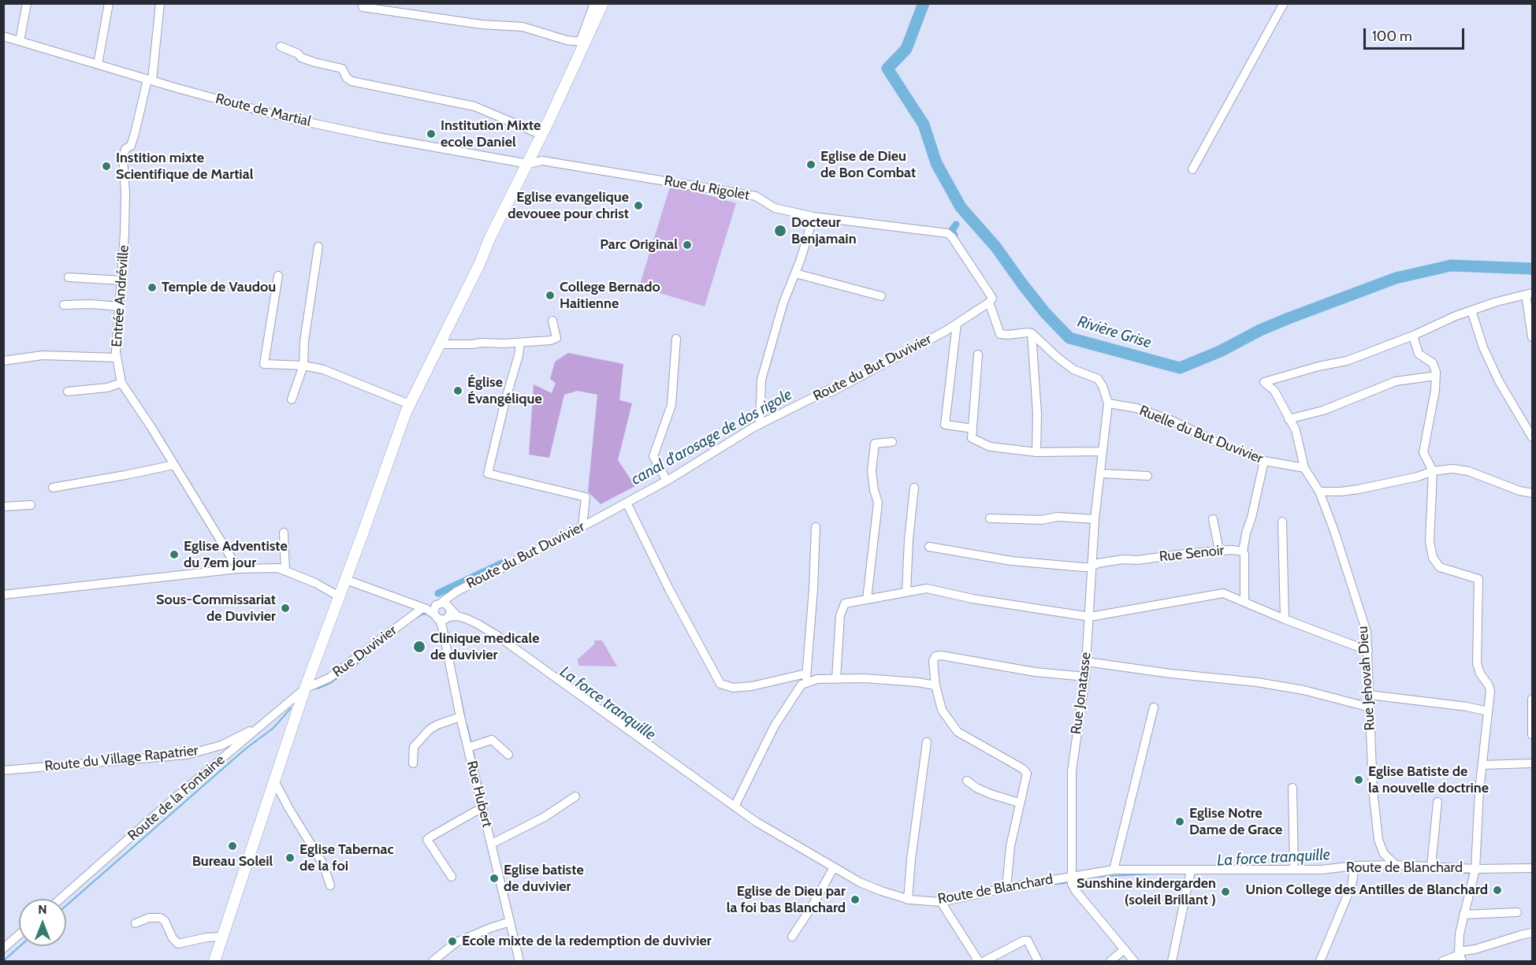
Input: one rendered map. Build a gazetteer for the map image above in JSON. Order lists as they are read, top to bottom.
{
  "streets": {
    "street": [
      "Route de Martial",
      "Rue du Rigolet",
      "Entrée Andréville",
      "Route du But Duvivier",
      "Ruelle du But Duvivier",
      "Rue Senoir",
      "Rue Duvivier",
      "Rue Jehovah Dieu",
      "Rue Jonatasse",
      "Route du Village Rapatrier",
      "Rue Hubert",
      "Route de la Fontaine",
      "Route de Blanchard"
    ]
  },
  "crossings": [
    ["Route de Martial", "Rue du Rigolet"],
    ["Route de Martial", "Entrée Andréville"],
    ["Rue du Rigolet", "Route du But Duvivier"],
    ["Route du But Duvivier", "Rue Hubert"],
    ["Route du But Duvivier", "Route de Blanchard"],
    ["Ruelle du But Duvivier", "Rue Jonatasse"],
    ["Rue Senoir", "Rue Jonatasse"],
    ["Rue Duvivier", "Route de la Fontaine"],
    ["Rue Duvivier", "Route de Blanchard"],
    ["Rue Jehovah Dieu", "Route de Blanchard"],
    ["Rue Jonatasse", "Route de Blanchard"],
    ["Route du Village Rapatrier", "Route de la Fontaine"],
    ["Rue Hubert", "Route de Blanchard"]
  ],
  "water": ["Rivière Grise", "canal d'arosage de dos rigole", "La force tranquille"],
  "places": [
    "Institution Mixte ecole Daniel",
    "Eglise de Dieu de Bon Combat",
    "Instition mixte Scientifique de Martial",
    "Eglise evangelique devouee pour christ",
    "Docteur Benjamain",
    "Parc Original",
    "Temple de Vaudou",
    "College Bernado Haitienne",
    "Église Évangélique",
    "Eglise Adventiste du 7em jour",
    "Sous-Commissariat de Duvivier",
    "Clinique medicale de duvivier",
    "Eglise Batiste de la nouvelle doctrine",
    "Eglise Notre Dame de Grace",
    "Bureau Soleil",
    "Eglise Tabernac de la foi",
    "Eglise batiste de duvivier",
    "Union College des Antilles de Blanchard",
    "Sunshine kindergarden (soleil Brillant )",
    "Eglise de Dieu par la foi bas Blanchard",
    "Ecole mixte de la redemption de duvivier"
  ],
  "scale_bar": "100 m",
  "north": "top"
}
